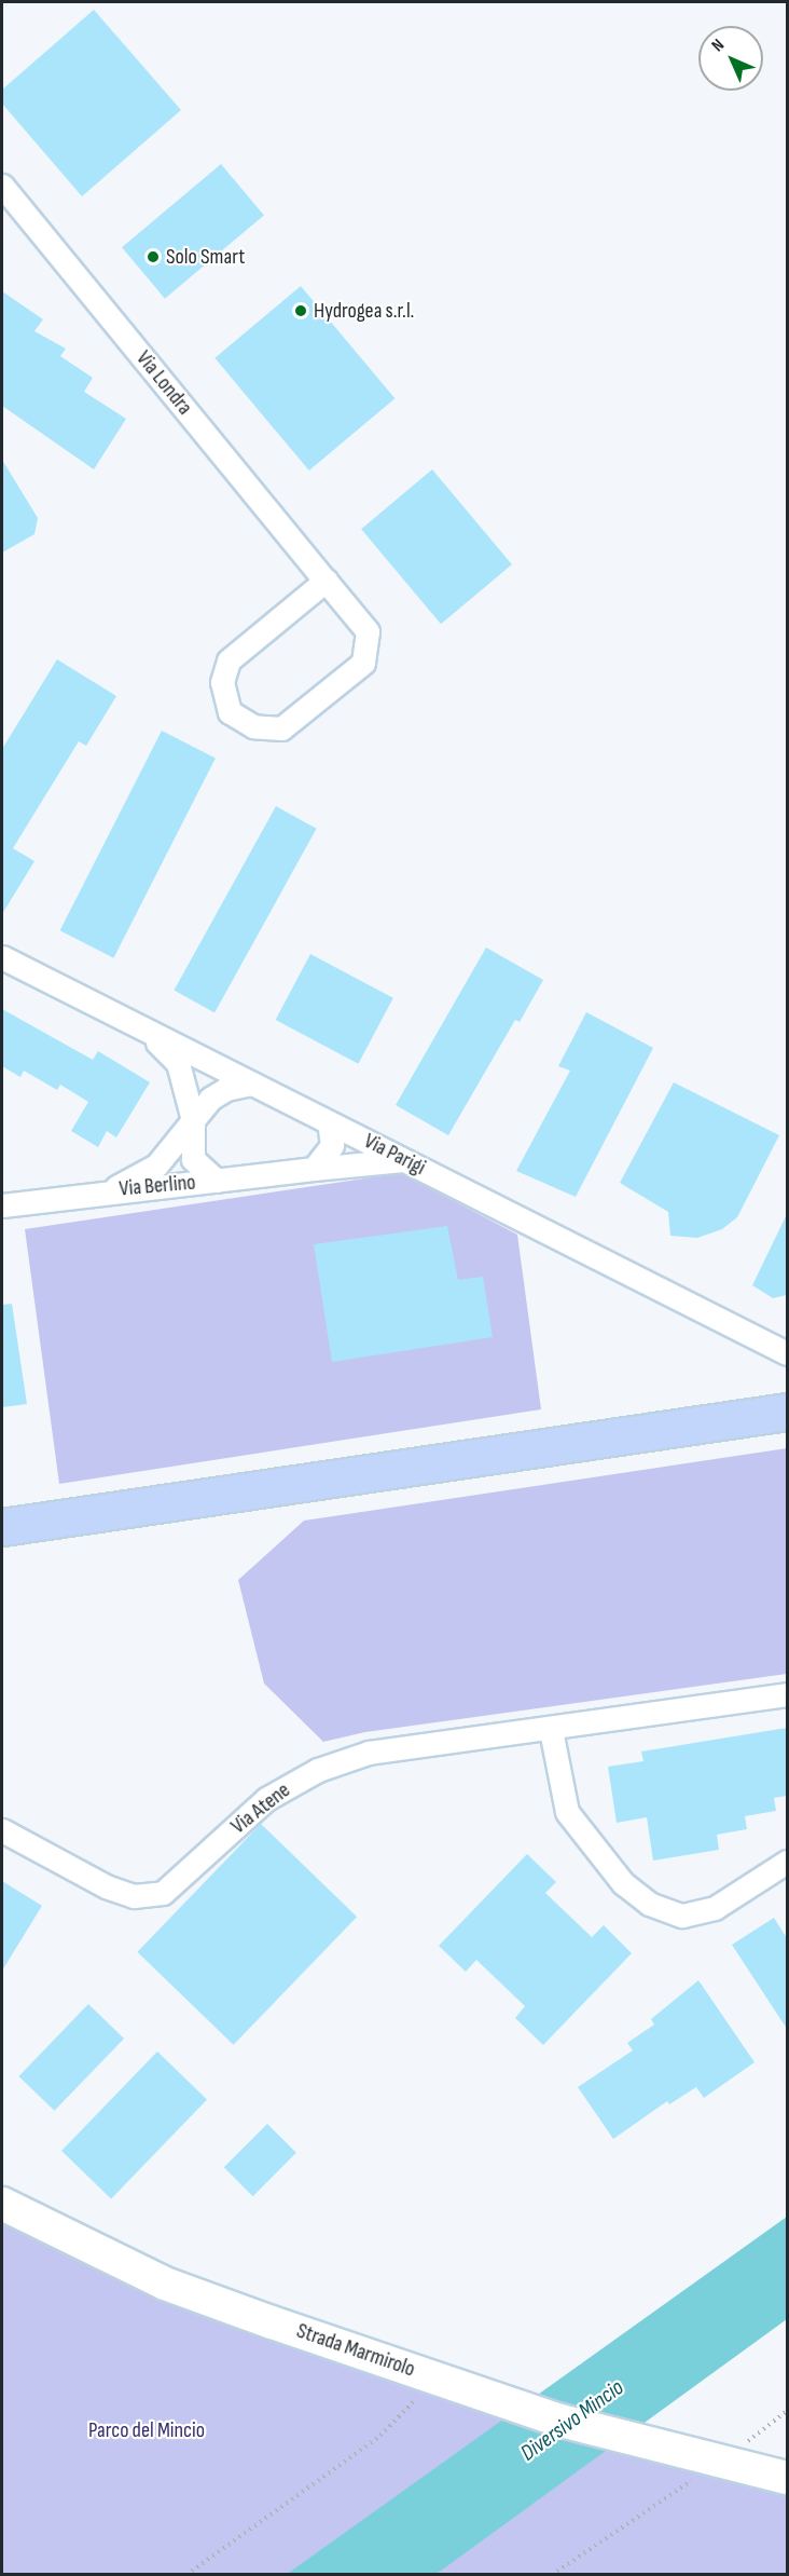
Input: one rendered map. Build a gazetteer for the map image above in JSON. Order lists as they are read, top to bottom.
{
  "streets": {
    "main road": ["Strada Marmirolo"],
    "street": [
      "Via Londra",
      "Via Parigi",
      "Via Berlino",
      "Via Atene"
    ]
  },
  "crossings": [
    ["Via Parigi", "Via Berlino"]
  ],
  "water": ["Diversivo Mincio"],
  "parks": ["Parco del Mincio"],
  "places": ["Solo Smart", "Hydrogea s.r.l."],
  "north": "top left"
}
